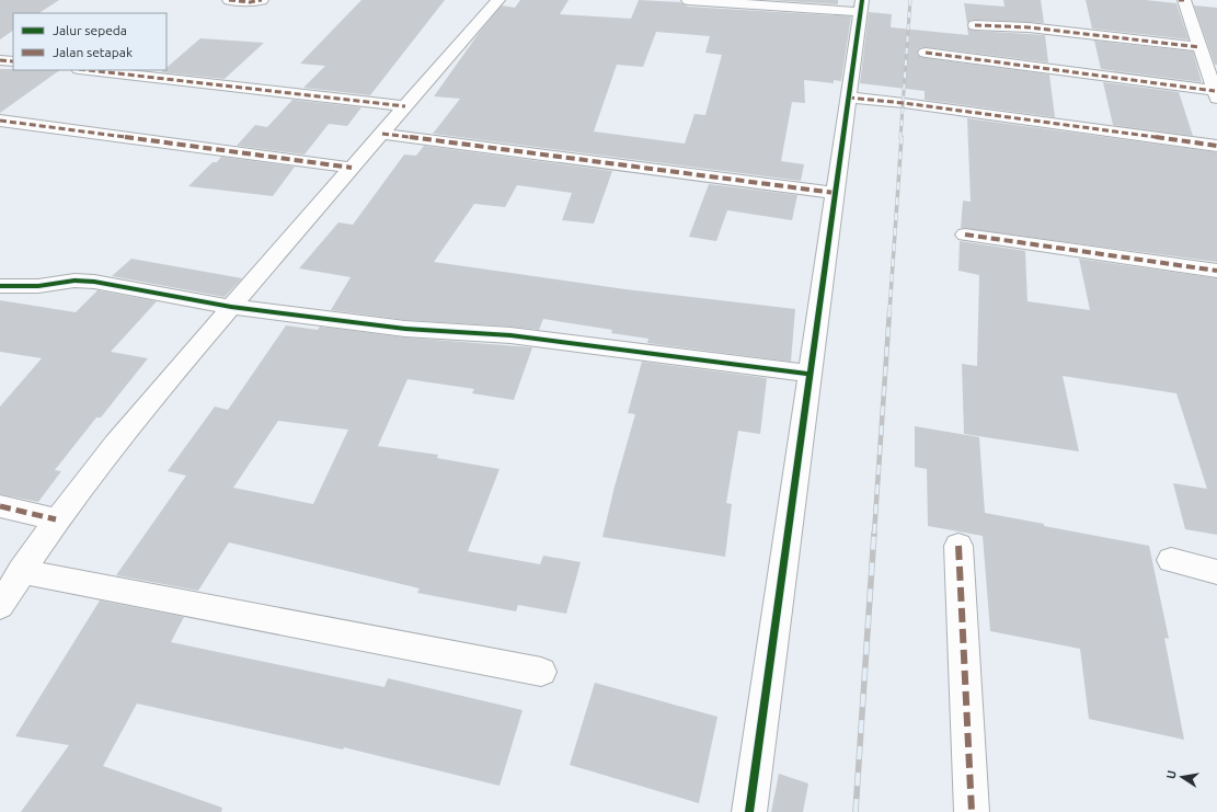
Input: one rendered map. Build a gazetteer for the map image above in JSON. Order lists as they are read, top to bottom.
{
  "legend": ["Jalur sepeda", "Jalan setapak"],
  "north": "left"
}
